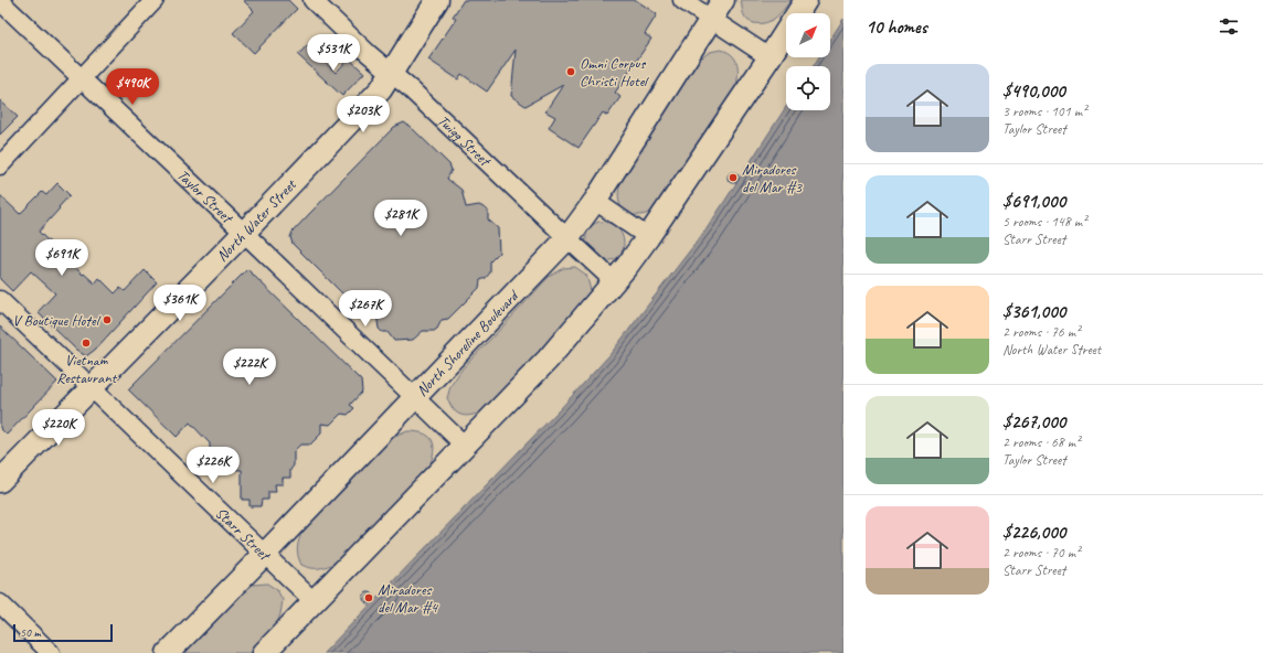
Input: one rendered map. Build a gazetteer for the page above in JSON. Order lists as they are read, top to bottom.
{
  "streets": {
    "main road": ["North Water Street", "North Shoreline Boulevard"],
    "street": ["Twigg Street", "Taylor Street", "Starr Street"]
  },
  "crossings": [
    ["Twigg Street", "North Water Street"],
    ["Twigg Street", "North Shoreline Boulevard"],
    ["Taylor Street", "North Water Street"],
    ["Taylor Street", "North Shoreline Boulevard"],
    ["North Water Street", "Starr Street"],
    ["North Shoreline Boulevard", "Starr Street"]
  ],
  "places": [
    "Omni Corpus Christi Hotel",
    "Miradores del Mar #3",
    "V Boutique Hotel",
    "Vietnam Restaurant",
    "Miradores del Mar #4"
  ],
  "scale_bar": "50 m",
  "north": "top right",
  "page": {
    "heading": "10 homes",
    "price": [
      "$531K",
      "$490K",
      "$203K",
      "$281K",
      "$691K",
      "$361K",
      "$267K",
      "$222K",
      "$220K",
      "$226K"
    ],
    "list": [
      {
        "name": "$490,000",
        "note": "3 rooms · 101 m² · Taylor Street"
      },
      {
        "name": "$691,000",
        "note": "5 rooms · 148 m² · Starr Street"
      },
      {
        "name": "$361,000",
        "note": "2 rooms · 76 m² · North Water Street"
      },
      {
        "name": "$267,000",
        "note": "2 rooms · 68 m² · Taylor Street"
      },
      {
        "name": "$226,000",
        "note": "2 rooms · 70 m² · Starr Street"
      }
    ],
    "scale": "50 m"
  }
}
